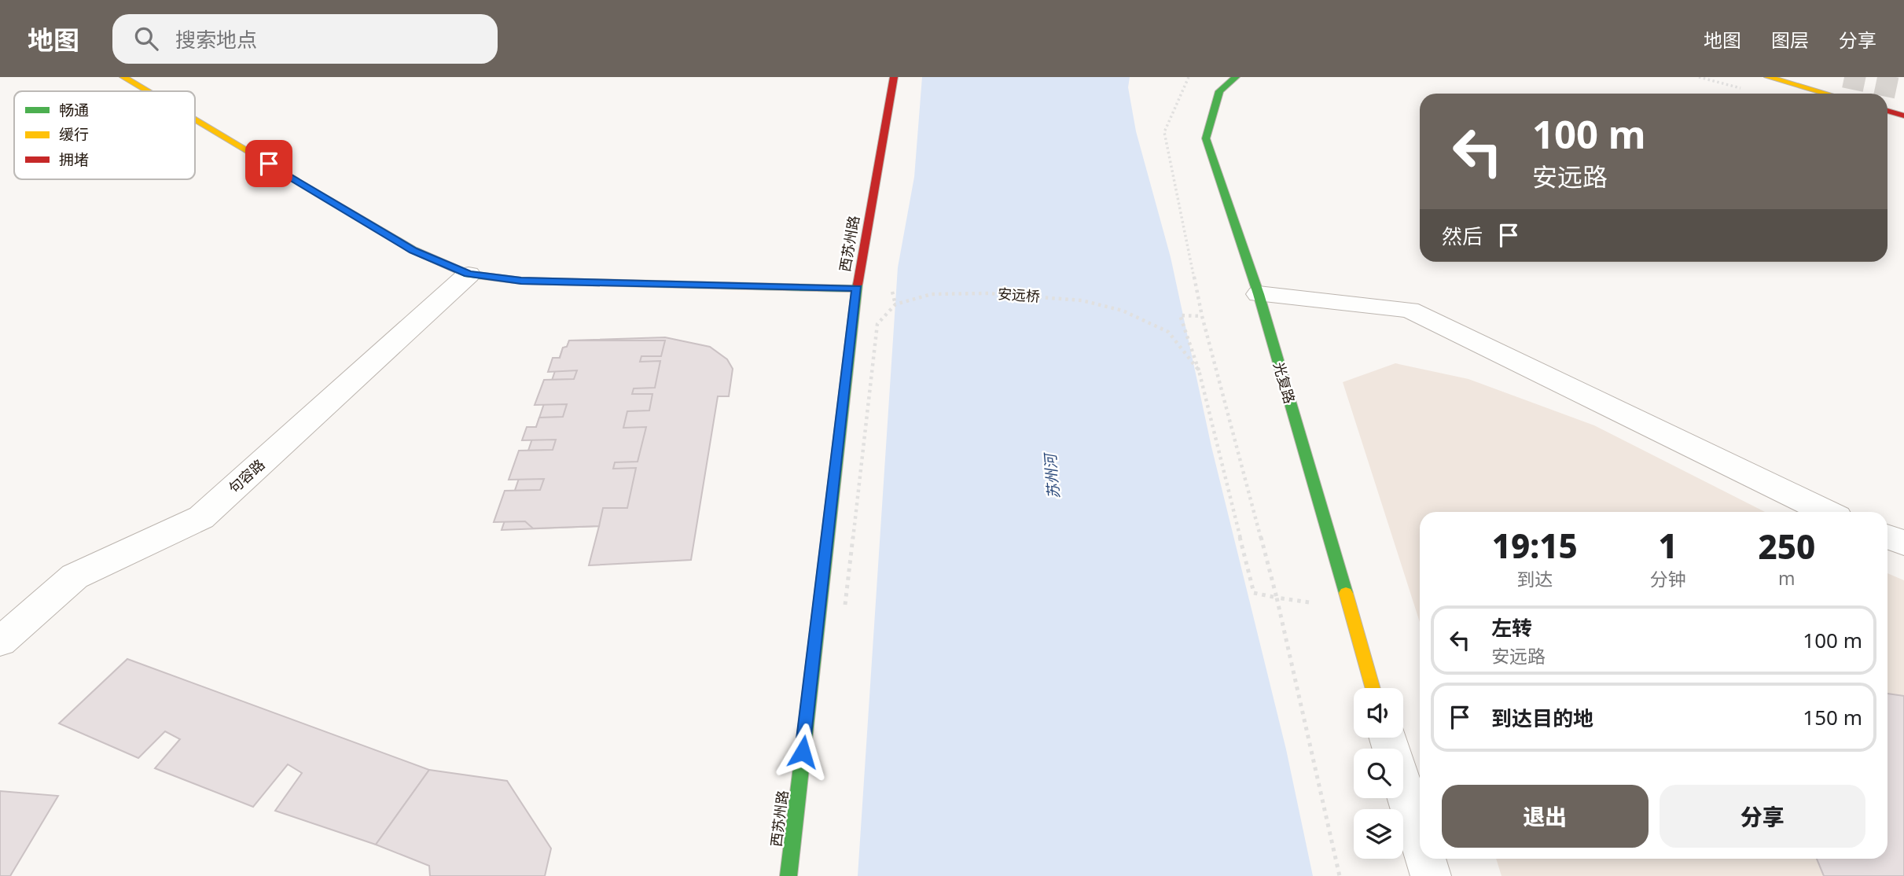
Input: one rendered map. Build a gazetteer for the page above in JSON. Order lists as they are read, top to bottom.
{
  "streets": {
    "street": ["西苏州路", "光复路", "句容路"],
    "path": ["安远桥"]
  },
  "water": ["苏州河"],
  "legend": ["畅通", "缓行", "拥堵"],
  "page": {
    "header": "地图",
    "search": "搜索地点",
    "nav": ["地图", "图层", "分享"],
    "turn": ["100 m", "安远路"],
    "then": "然后",
    "eta": [
      "19:15",
      "到达",
      "1",
      "分钟",
      "250",
      "m"
    ],
    "list": [
      {
        "name": "左转",
        "note": "安远路",
        "value": "100 m"
      },
      {
        "name": "到达目的地",
        "value": "150 m"
      }
    ],
    "buttons": ["退出", "分享"]
  }
}
